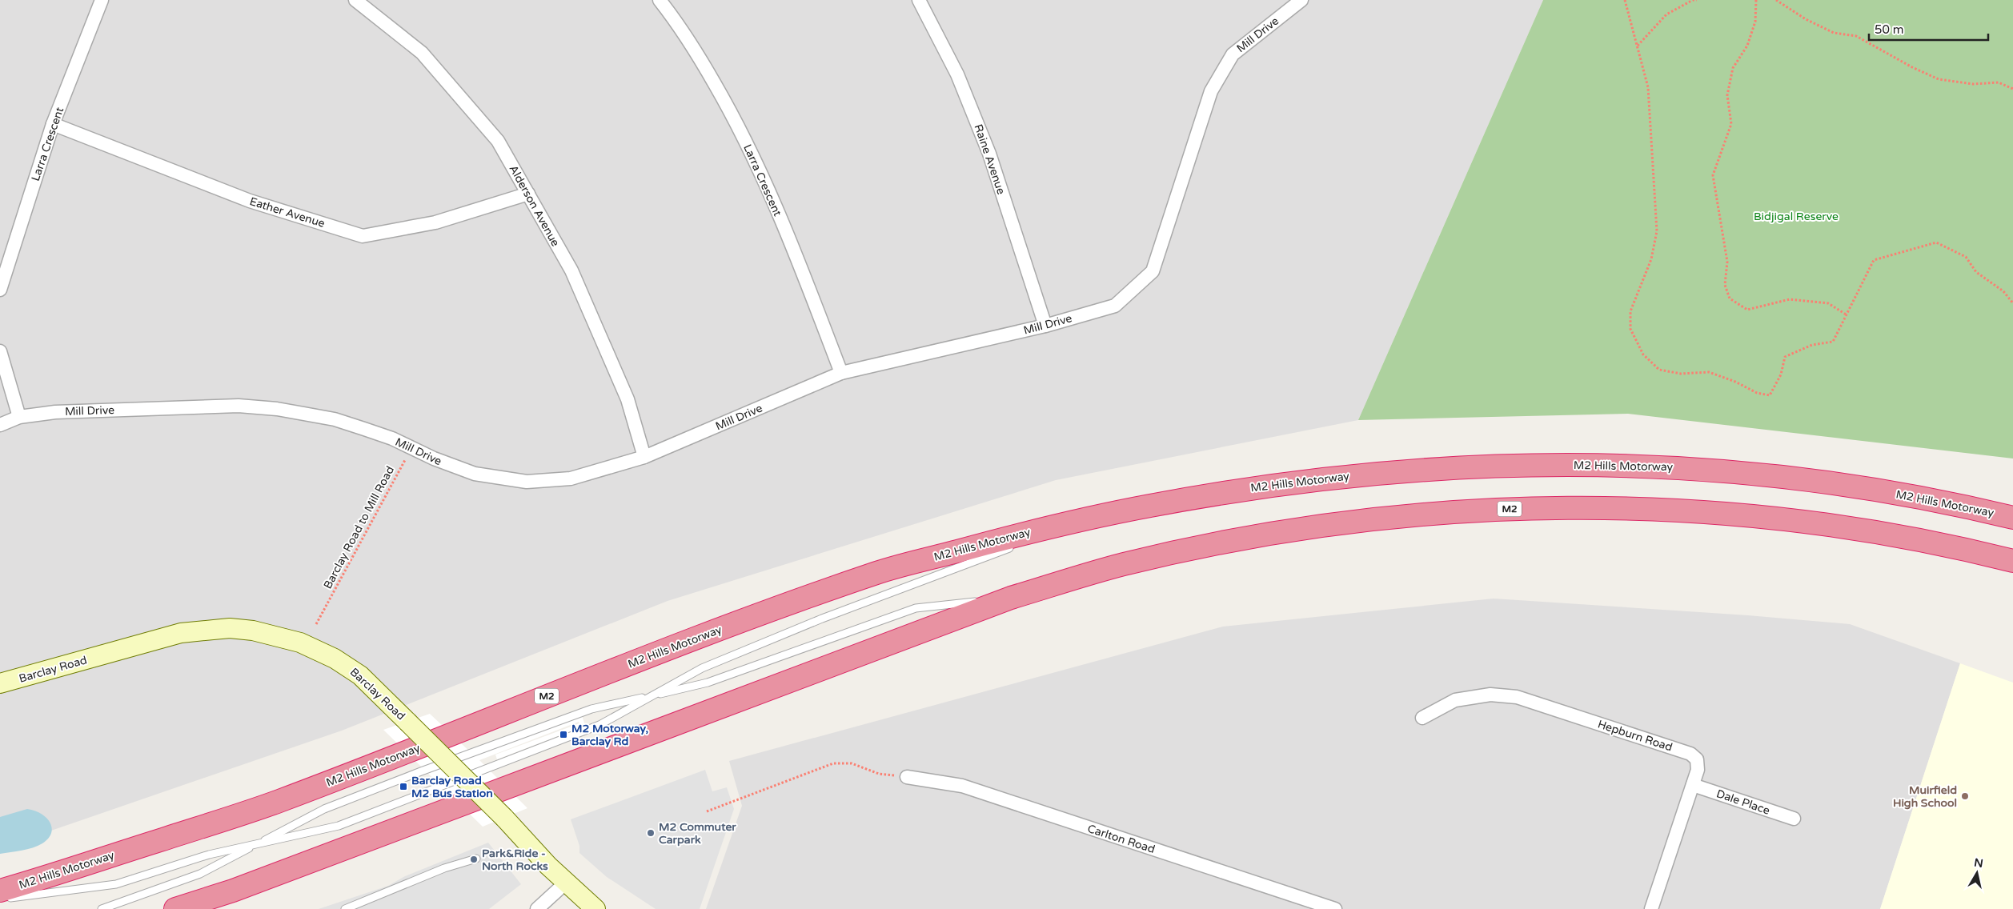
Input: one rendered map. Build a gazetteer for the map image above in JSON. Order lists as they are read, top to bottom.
{
  "streets": {
    "highway": ["M2 Hills Motorway", "M2"],
    "main road": ["Barclay Road"],
    "street": [
      "Mill Drive",
      "Larra Crescent",
      "Raine Avenue",
      "Alderson Avenue",
      "Eather Avenue",
      "Hepburn Road",
      "Dale Place",
      "Carlton Road"
    ],
    "path": ["Barclay Road to Mill Road"]
  },
  "crossings": [
    ["Mill Drive", "Larra Crescent"],
    ["Mill Drive", "Raine Avenue"],
    ["Mill Drive", "Alderson Avenue"],
    ["Mill Drive", "Barclay Road to Mill Road"],
    ["Larra Crescent", "Eather Avenue"],
    ["Alderson Avenue", "Eather Avenue"],
    ["M2 Hills Motorway", "M2"],
    ["Hepburn Road", "Dale Place"]
  ],
  "parks": ["Bidjigal Reserve"],
  "places": {
    "transit": ["M2 Motorway, Barclay Rd", "Barclay Road M2 Bus Station"],
    "other": ["Muirfield High School", "M2 Commuter Carpark", "Park&Ride - North Rocks"]
  },
  "scale_bar": "50 m",
  "north": "top"
}
